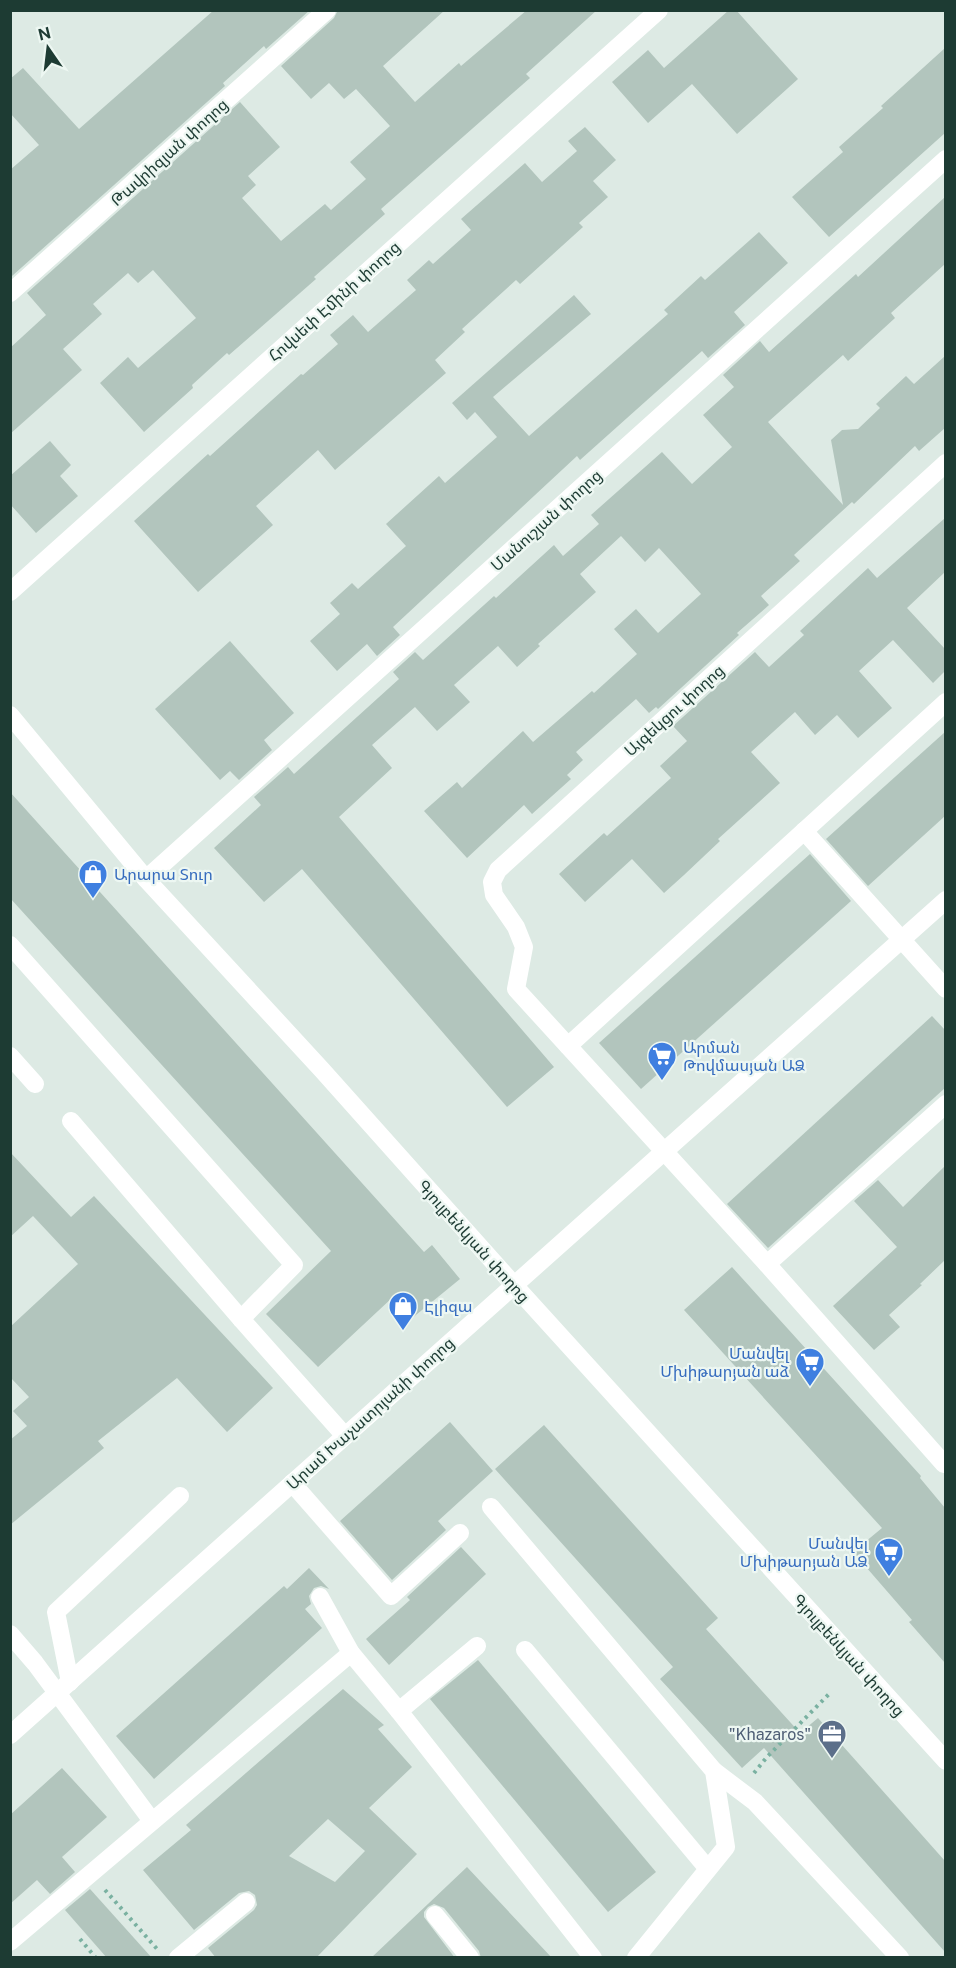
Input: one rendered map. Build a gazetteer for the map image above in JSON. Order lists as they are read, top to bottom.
{
  "streets": {
    "street": [
      "Թավրիզյան փողոց",
      "Հովսեփ Էմինի փողոց",
      "Մանուշյան փողոց",
      "Այգեկցու փողոց",
      "Գյուլբենկյան փողոց",
      "Արամ Խաչատրյանի փողոց"
    ]
  },
  "crossings": [
    ["Մանուշյան փողոց", "Գյուլբենկյան փողոց"],
    ["Գյուլբենկյան փողոց", "Արամ Խաչատրյանի փողոց"]
  ],
  "places": {
    "shop": ["Արարա Տուր", "Էլիզա"],
    "supermarket": ["Արման Թովմասյան ԱՁ", "Մանվել Մխիթարյան աձ", "Մանվել Մխիթարյան ԱՁ"],
    "office": ["\"Khazaros\""]
  },
  "north": "top"
}
